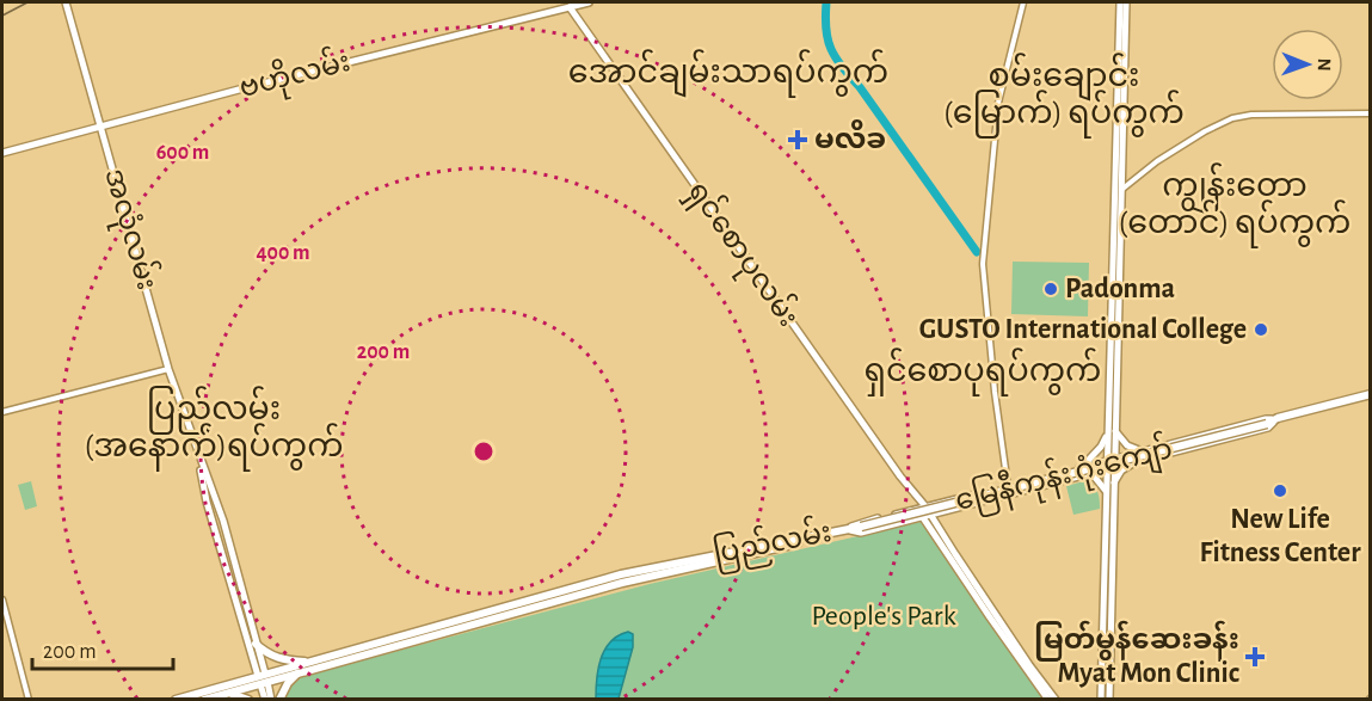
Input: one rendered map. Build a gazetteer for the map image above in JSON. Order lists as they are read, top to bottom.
{
  "streets": {
    "highway": ["မြေနီကုန်း ဂုံးကျော်", "ပြည်လမ်း"],
    "main road": ["ဗဟိုလမ်း", "အလုံလမ်း", "ရှင်စောပုလမ်း"]
  },
  "crossings": [
    ["ဗဟိုလမ်း", "အလုံလမ်း"],
    ["ဗဟိုလမ်း", "ရှင်စောပုလမ်း"],
    ["အလုံလမ်း", "ပြည်လမ်း"],
    ["ရှင်စောပုလမ်း", "ပြည်လမ်း"],
    ["မြေနီကုန်း ဂုံးကျော်", "ပြည်လမ်း"]
  ],
  "districts": [
    "အောင်ချမ်းသာရပ်ကွက်",
    "စမ်းချောင်း (မြောက်) ရပ်ကွက်",
    "ကျွန်းတော (တောင်) ရပ်ကွက်",
    "ရှင်စောပုရပ်ကွက်",
    "ပြည်လမ်း (အနောက်)ရပ်ကွက်"
  ],
  "parks": ["People's Park"],
  "places": {
    "health": ["မလိခ", "မြတ်မွန်ဆေးခန်း Myat Mon Clinic"],
    "other": ["Padonma", "GUSTO International College", "New Life Fitness Center"]
  },
  "scale_bar": "200 m",
  "north": "right",
  "rings": ["600 m", "400 m", "200 m"]
}
